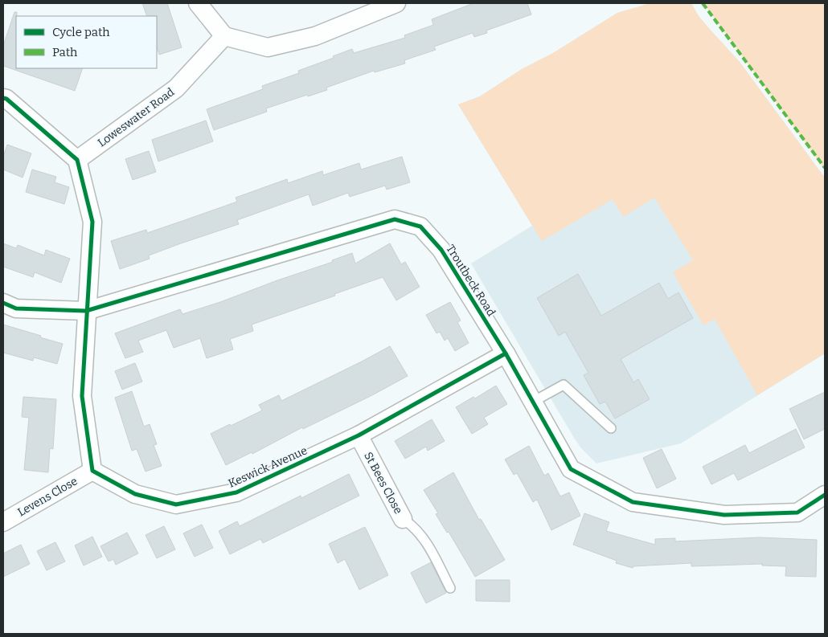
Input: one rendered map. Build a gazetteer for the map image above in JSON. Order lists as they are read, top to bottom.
{
  "streets": {
    "street": [
      "Loweswater Road",
      "Troutbeck Road",
      "Keswick Avenue",
      "St Bees Close",
      "Levens Close"
    ]
  },
  "crossings": [
    ["Troutbeck Road", "Keswick Avenue"],
    ["Keswick Avenue", "St Bees Close"],
    ["Keswick Avenue", "Levens Close"]
  ],
  "legend": ["Cycle path", "Path"]
}
